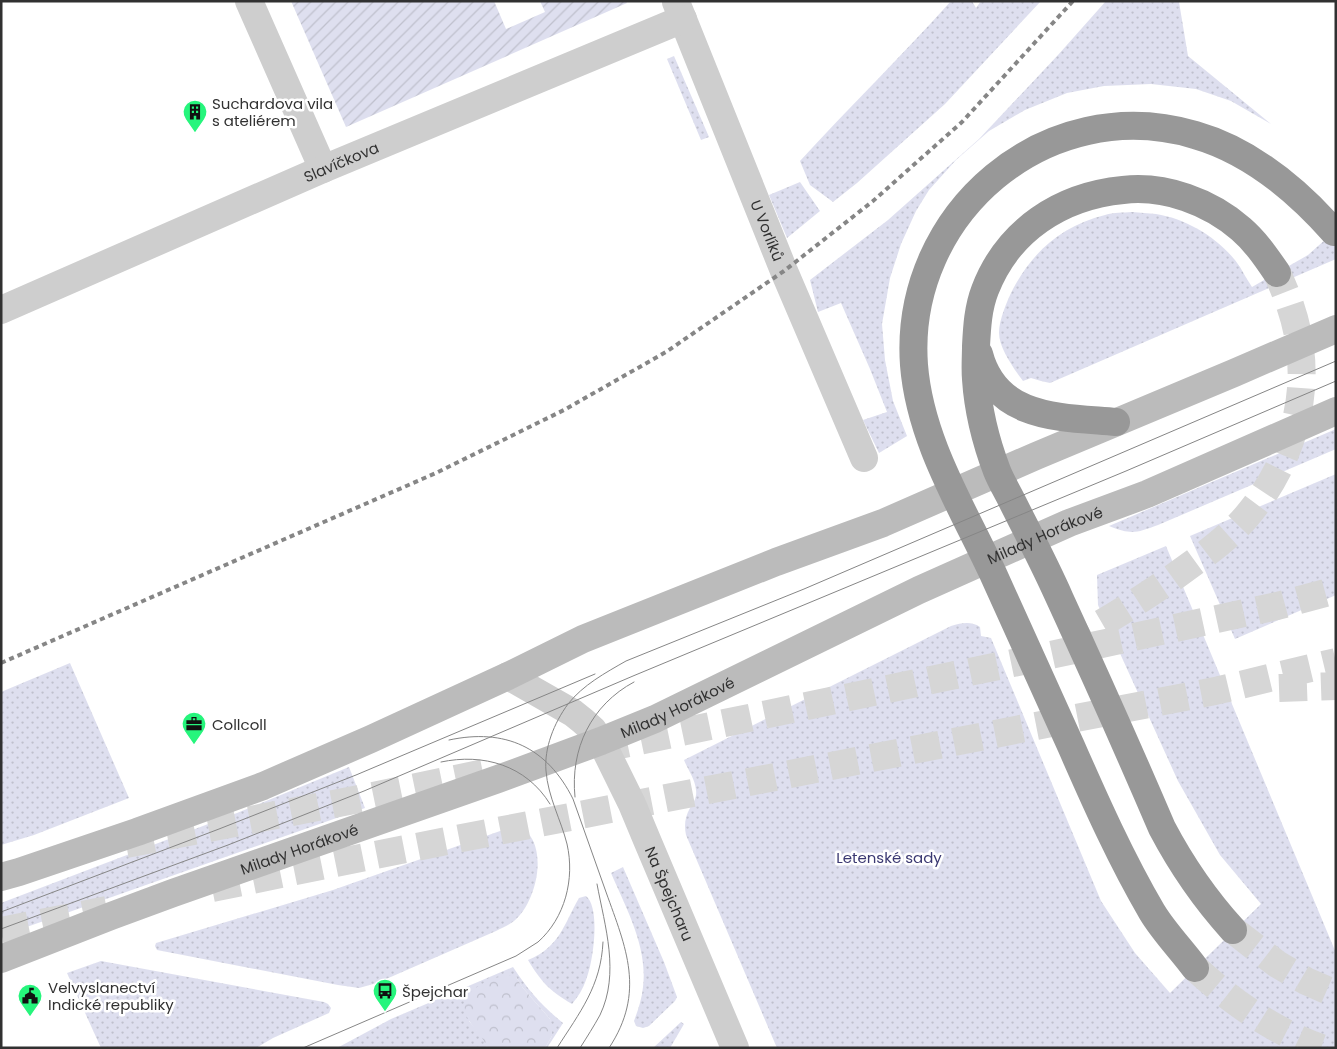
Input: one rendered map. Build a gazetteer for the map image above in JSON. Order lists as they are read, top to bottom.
{
  "streets": {
    "main road": ["Milady Horákové"],
    "street": ["Slavíčkova", "U Vorlíků", "Na Špejcharu"]
  },
  "crossings": [
    ["Slavíčkova", "U Vorlíků"],
    ["Milady Horákové", "Na Špejcharu"]
  ],
  "parks": ["Letenské sady"],
  "places": {
    "building": ["Suchardova vila s ateliérem"],
    "office": ["Collcoll"],
    "bus stop": ["Špejchar"],
    "public building": ["Velvyslanectví Indické republiky"]
  }
}
